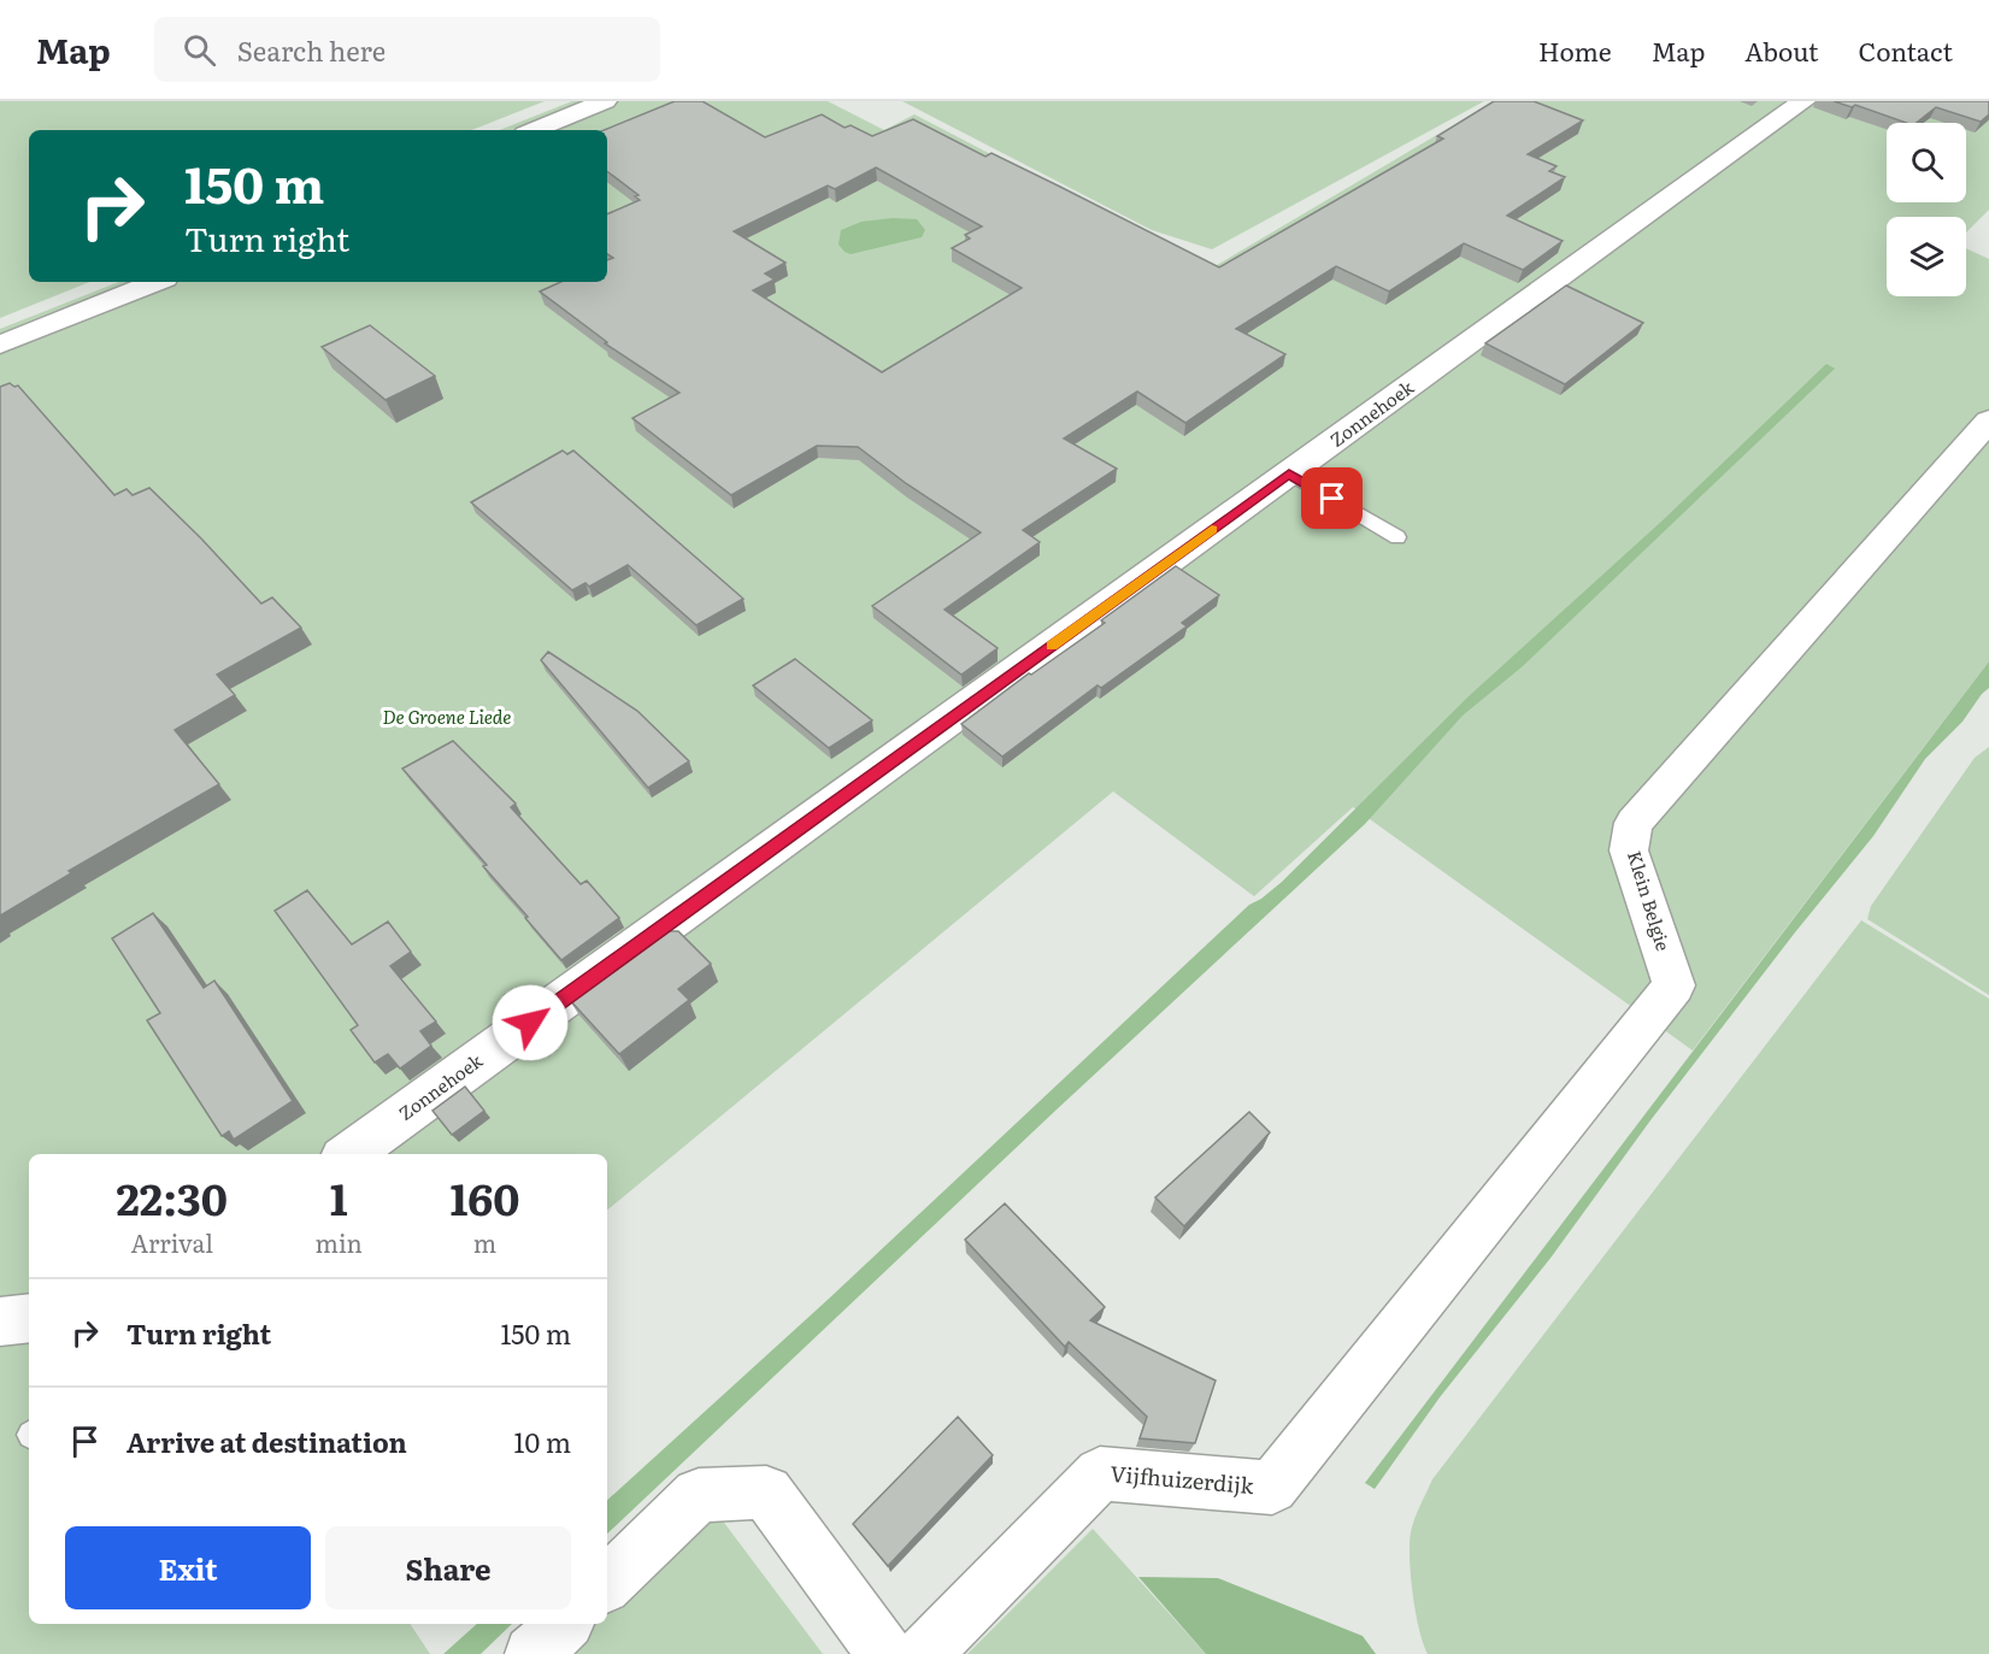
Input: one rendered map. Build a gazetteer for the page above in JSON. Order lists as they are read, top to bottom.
{
  "streets": {
    "street": ["Zonnehoek", "Klein Belgie", "Vijfhuizerdijk"]
  },
  "crossings": [
    ["Klein Belgie", "Vijfhuizerdijk"]
  ],
  "parks": ["De Groene Liede"],
  "page": {
    "header": "Map",
    "search": "Search here",
    "nav": [
      "Home",
      "Map",
      "About",
      "Contact"
    ],
    "turn": ["150 m", "Turn right"],
    "eta": [
      "22:30",
      "Arrival",
      "1",
      "min",
      "160",
      "m"
    ],
    "list": [
      {
        "name": "Turn right",
        "value": "150 m"
      },
      {
        "name": "Arrive at destination",
        "value": "10 m"
      }
    ],
    "buttons": ["Exit", "Share"]
  }
}
